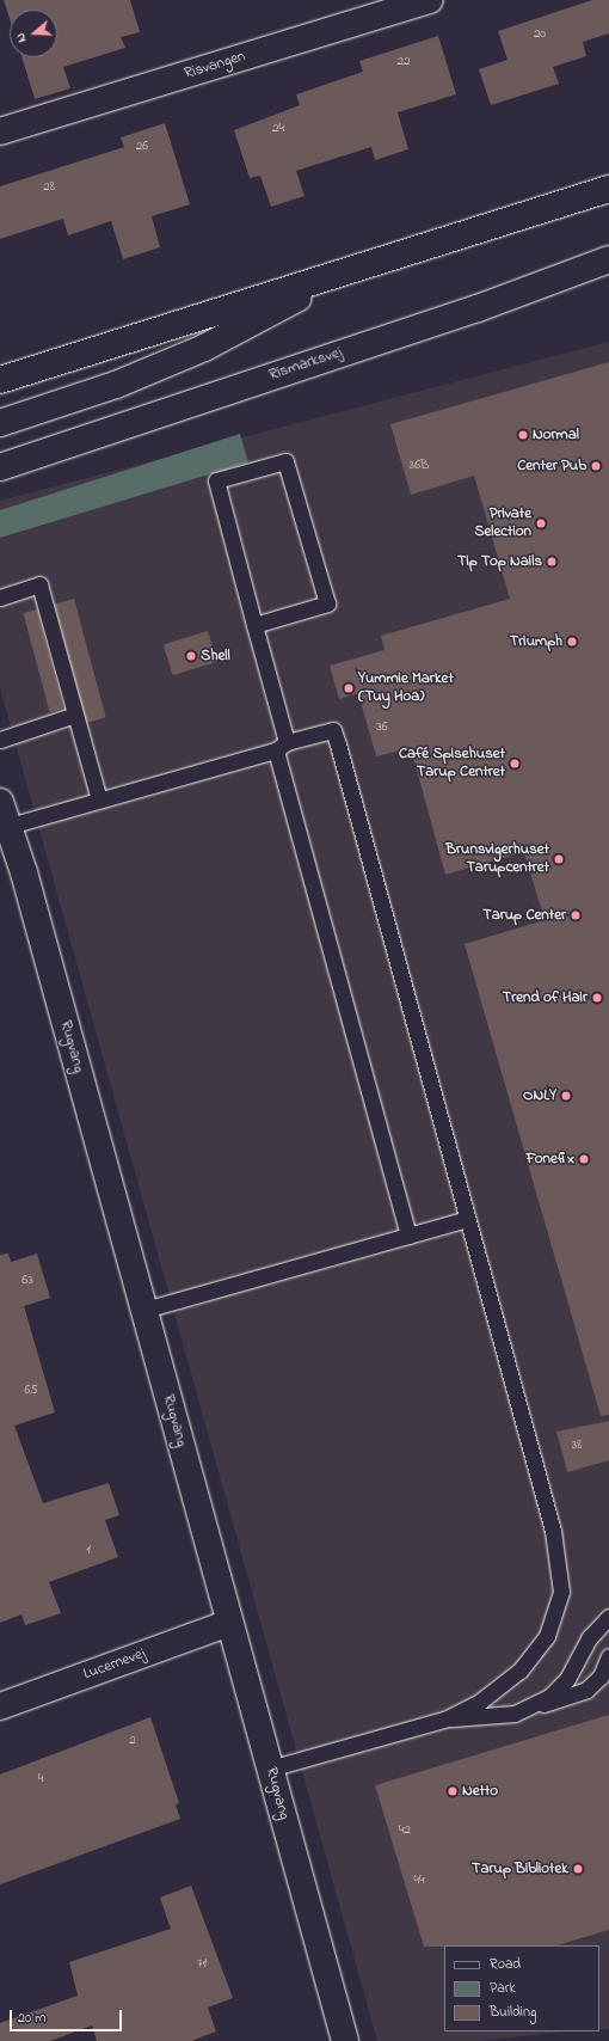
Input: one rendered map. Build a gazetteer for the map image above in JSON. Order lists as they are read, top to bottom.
{
  "streets": {
    "street": [
      "Risvangen",
      "Rismarksvej",
      "Rugvang",
      "Lucernevej"
    ]
  },
  "crossings": [
    ["Rugvang", "Lucernevej"]
  ],
  "places": [
    "Normal",
    "Center Pub",
    "Private Selection",
    "Tip Top Nails",
    "Triumph",
    "Shell",
    "Yummie Market (Tuy Hoa)",
    "Café Spisehuset Tarup Centret",
    "Brunsvigerhuset Tarupcentret",
    "Tarup Center",
    "Trend of Hair",
    "ONLY",
    "Fonefix",
    "Netto",
    "Tarup Bibliotek"
  ],
  "house_numbers": [
    "20",
    "22",
    "24",
    "26",
    "28",
    "36B",
    "36",
    "63",
    "65",
    "38",
    "1",
    "2",
    "4",
    "42",
    "44",
    "71"
  ],
  "legend": ["Road", "Park", "Building"],
  "scale_bar": "20 m",
  "north": "left"
}
